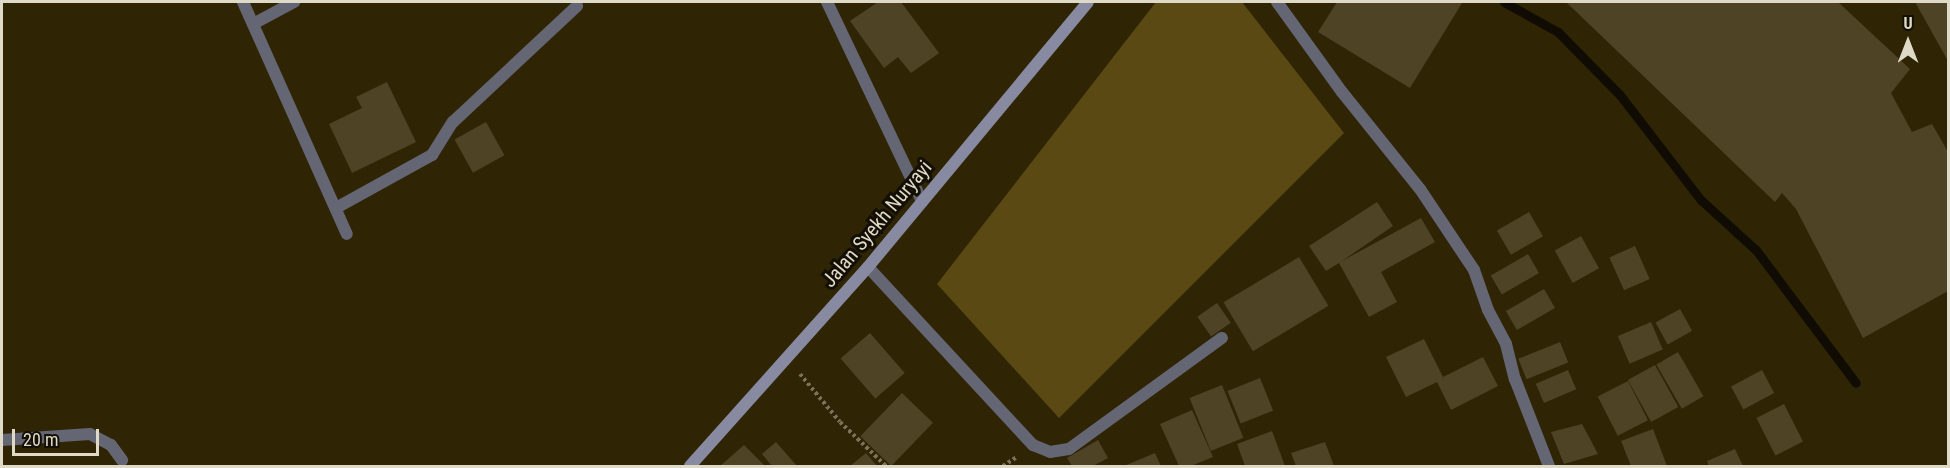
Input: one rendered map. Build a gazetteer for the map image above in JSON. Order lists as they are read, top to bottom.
{
  "streets": {
    "main road": ["Jalan Syekh Nuryayi"]
  },
  "scale_bar": "20 m",
  "north": "top"
}
